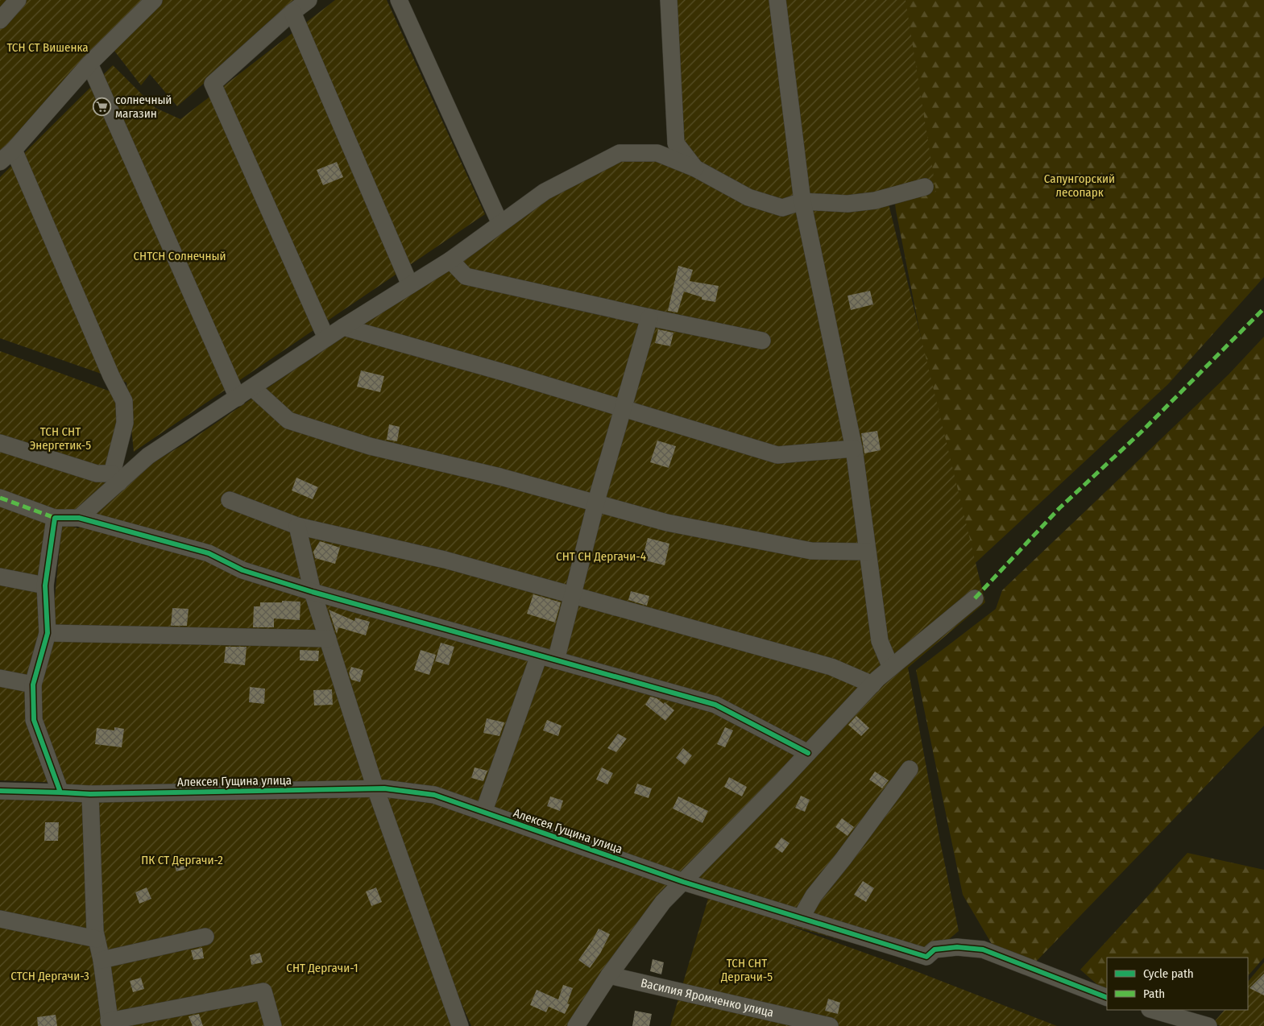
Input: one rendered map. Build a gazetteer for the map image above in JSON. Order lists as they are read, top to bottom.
{
  "streets": {
    "street": ["Алексея Гущина улица", "Василия Яромченко улица"]
  },
  "parks": [
    "ТСН СТ Вишенка",
    "Сапунгорский лесопарк",
    "СНТСН Солнечный",
    "ТСН СНТ Энергетик-5",
    "СНТ СН Дергачи-4",
    "ПК СТ Дергачи-2",
    "ТСН СНТ Дергачи-5",
    "СНТ Дергачи-1",
    "СТСН Дергачи-3"
  ],
  "places": {
    "supermarket": ["солнечный магазин"]
  },
  "legend": ["Cycle path", "Path"]
}
